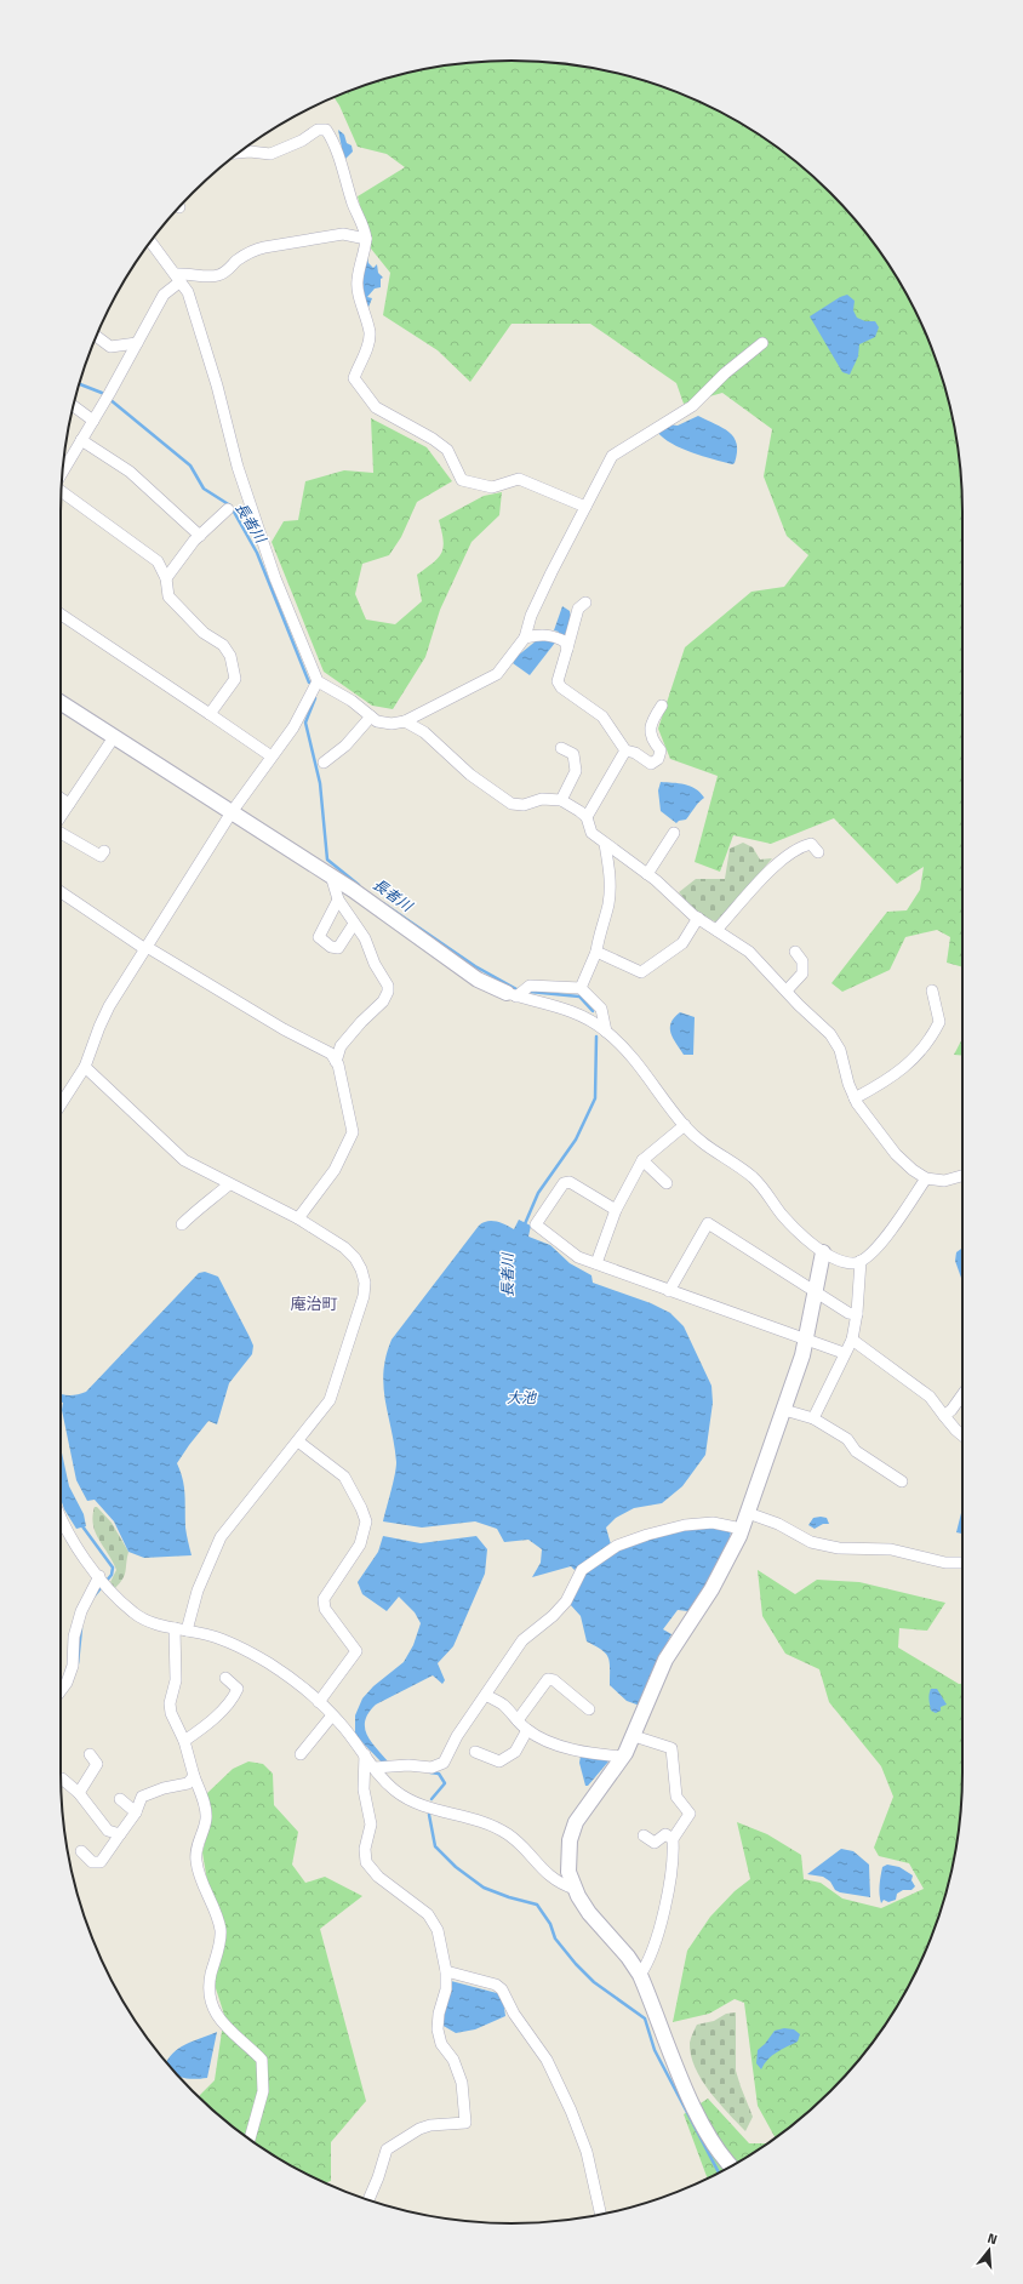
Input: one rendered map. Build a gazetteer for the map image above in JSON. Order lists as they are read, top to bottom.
{
  "districts": ["庵治町"],
  "water": ["長者川", "大池"],
  "north": "top"
}
